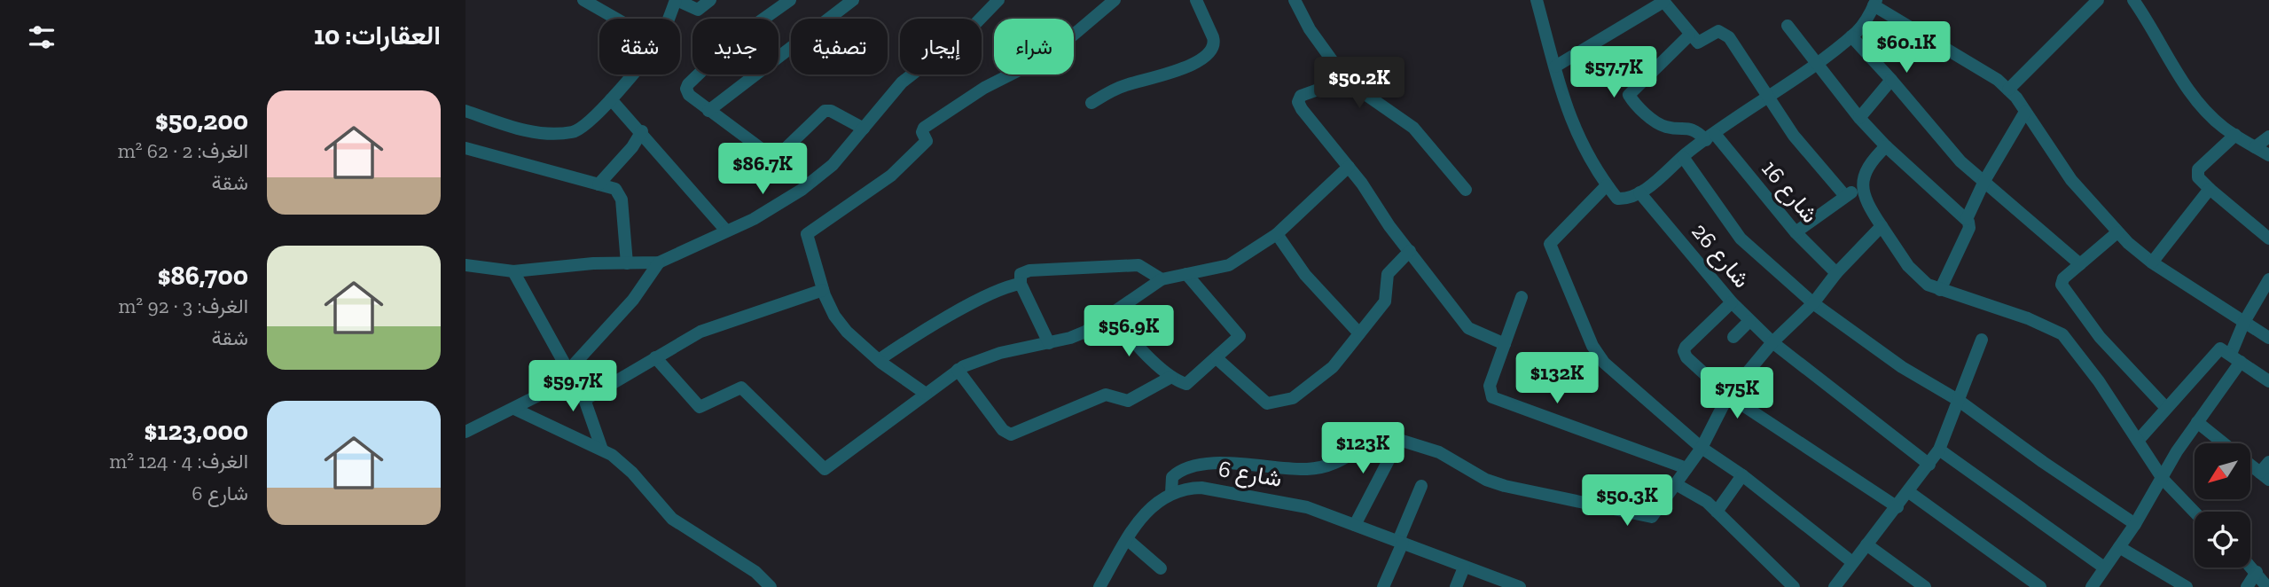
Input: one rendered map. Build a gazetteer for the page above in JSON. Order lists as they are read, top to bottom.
{
  "streets": {
    "street": ["شارع 16", "شارع 26", "شارع 6"]
  },
  "north": "bottom left",
  "page": {
    "heading": "العقارات: 10",
    "chip": [
      "شراء",
      "إيجار",
      "تصفية",
      "جديد",
      "شقة"
    ],
    "price": [
      "$60.1K",
      "$57.7K",
      "$50.2K",
      "$86.7K",
      "$56.9K",
      "$132K",
      "$59.7K",
      "$75K",
      "$123K",
      "$50.3K"
    ],
    "list": [
      {
        "name": "$50,200",
        "note": "الغرف: 2 · 62 m² · شقة"
      },
      {
        "name": "$86,700",
        "note": "الغرف: 3 · 92 m² · شقة"
      },
      {
        "name": "$123,000",
        "note": "الغرف: 4 · 124 m² · شارع 6"
      }
    ]
  }
}
